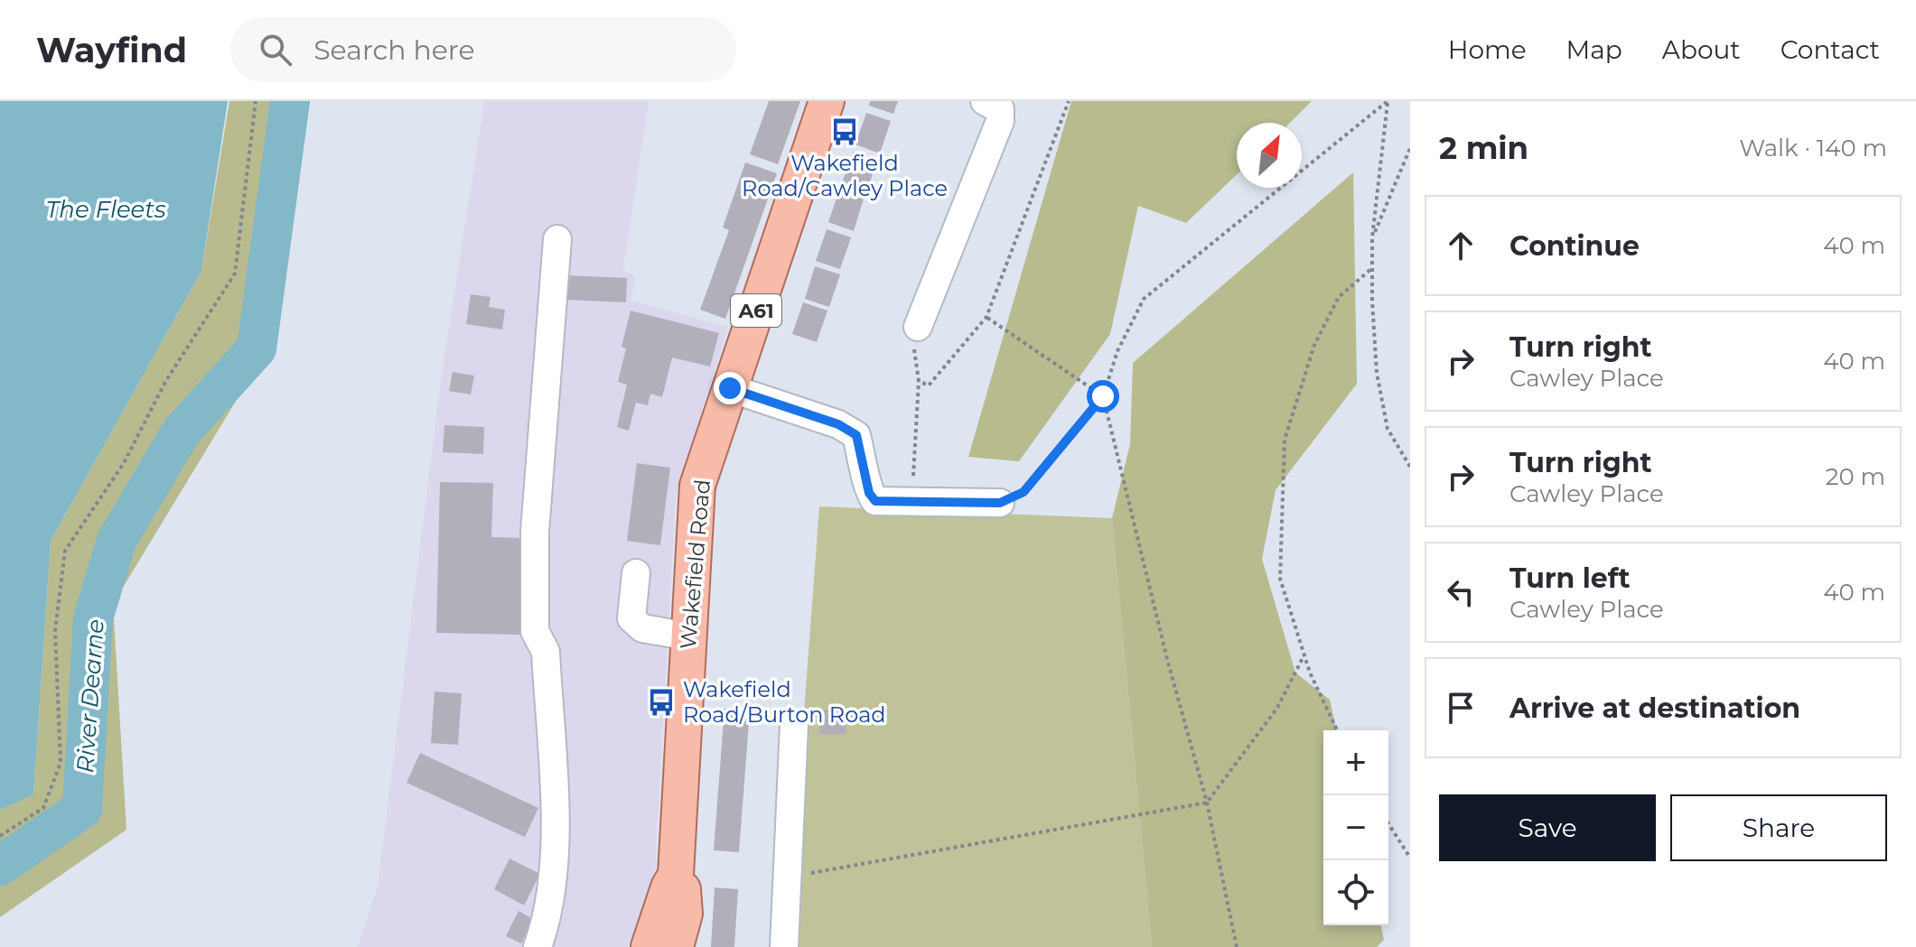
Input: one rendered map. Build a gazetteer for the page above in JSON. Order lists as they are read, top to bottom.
{
  "streets": {
    "main road": ["A61", "Wakefield Road"]
  },
  "crossings": [
    ["A61", "Wakefield Road"]
  ],
  "water": ["The Fleets", "River Dearne"],
  "places": {
    "bus stop": ["Wakefield Road/Cawley Place", "Wakefield Road/Burton Road"]
  },
  "north": "top right",
  "page": {
    "header": "Wayfind",
    "search": "Search here",
    "nav": [
      "Home",
      "Map",
      "About",
      "Contact"
    ],
    "heading": ["2 min", "Walk · 140 m"],
    "list": [
      ["Continue", "40 m"],
      ["Turn right", "Cawley Place", "40 m"],
      ["Turn right", "Cawley Place", "20 m"],
      ["Turn left", "Cawley Place", "40 m"],
      "Arrive at destination"
    ],
    "map_buttons": ["+", "−"],
    "buttons": ["Save", "Share"]
  }
}
